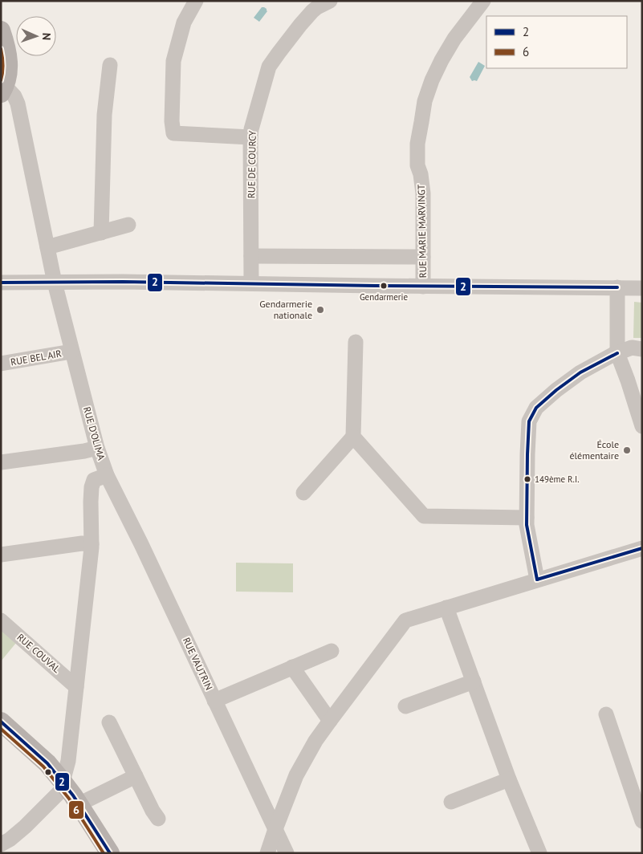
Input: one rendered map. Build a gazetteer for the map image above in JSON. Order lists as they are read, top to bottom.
{
  "streets": {
    "street": [
      "RUE DE COURCY",
      "RUE MARIE MARVINGT",
      "RUE BEL AIR",
      "RUE D'OLIMA",
      "RUE COUVAL",
      "RUE VAUTRIN"
    ]
  },
  "crossings": [
    ["RUE BEL AIR", "RUE D'OLIMA"],
    ["RUE D'OLIMA", "RUE VAUTRIN"]
  ],
  "places": [
    "Gendarmerie",
    "Gendarmerie nationale",
    "École élémentaire",
    "149ème R.I."
  ],
  "lines": ["transit line 6", "transit line 2"],
  "legend": ["2", "6"],
  "north": "right"
}
